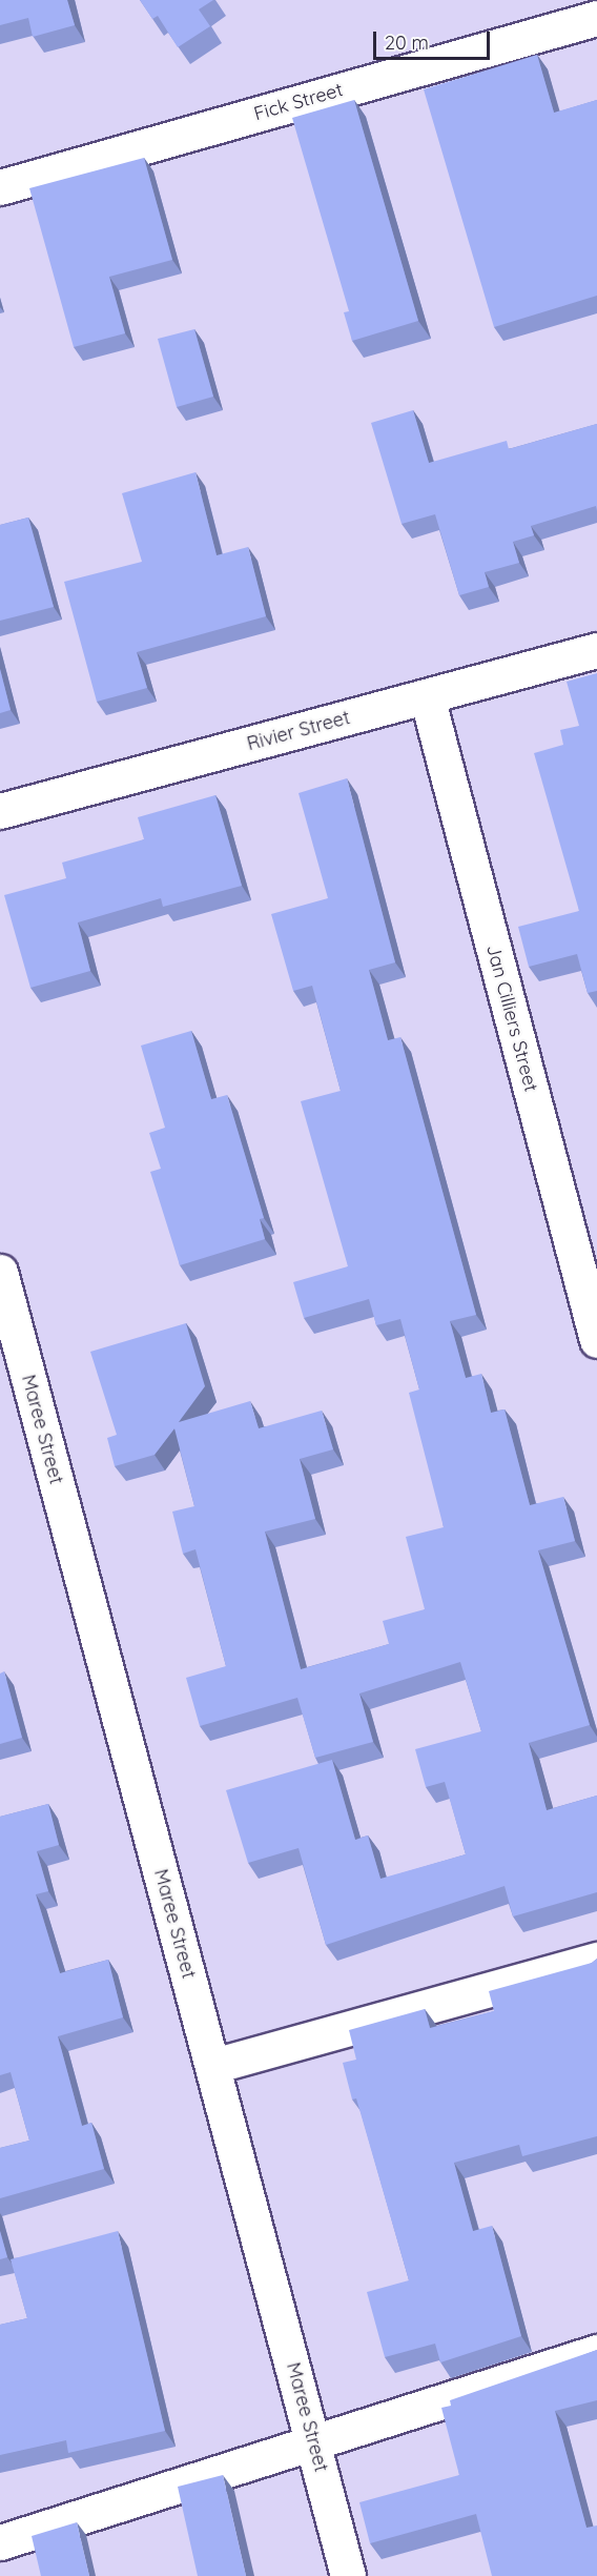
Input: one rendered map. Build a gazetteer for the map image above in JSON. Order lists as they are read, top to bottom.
{
  "streets": {
    "street": [
      "Fick Street",
      "Rivier Street",
      "Jan Cilliers Street",
      "Maree Street"
    ]
  },
  "crossings": [
    ["Rivier Street", "Jan Cilliers Street"]
  ],
  "scale_bar": "20 m"
}
